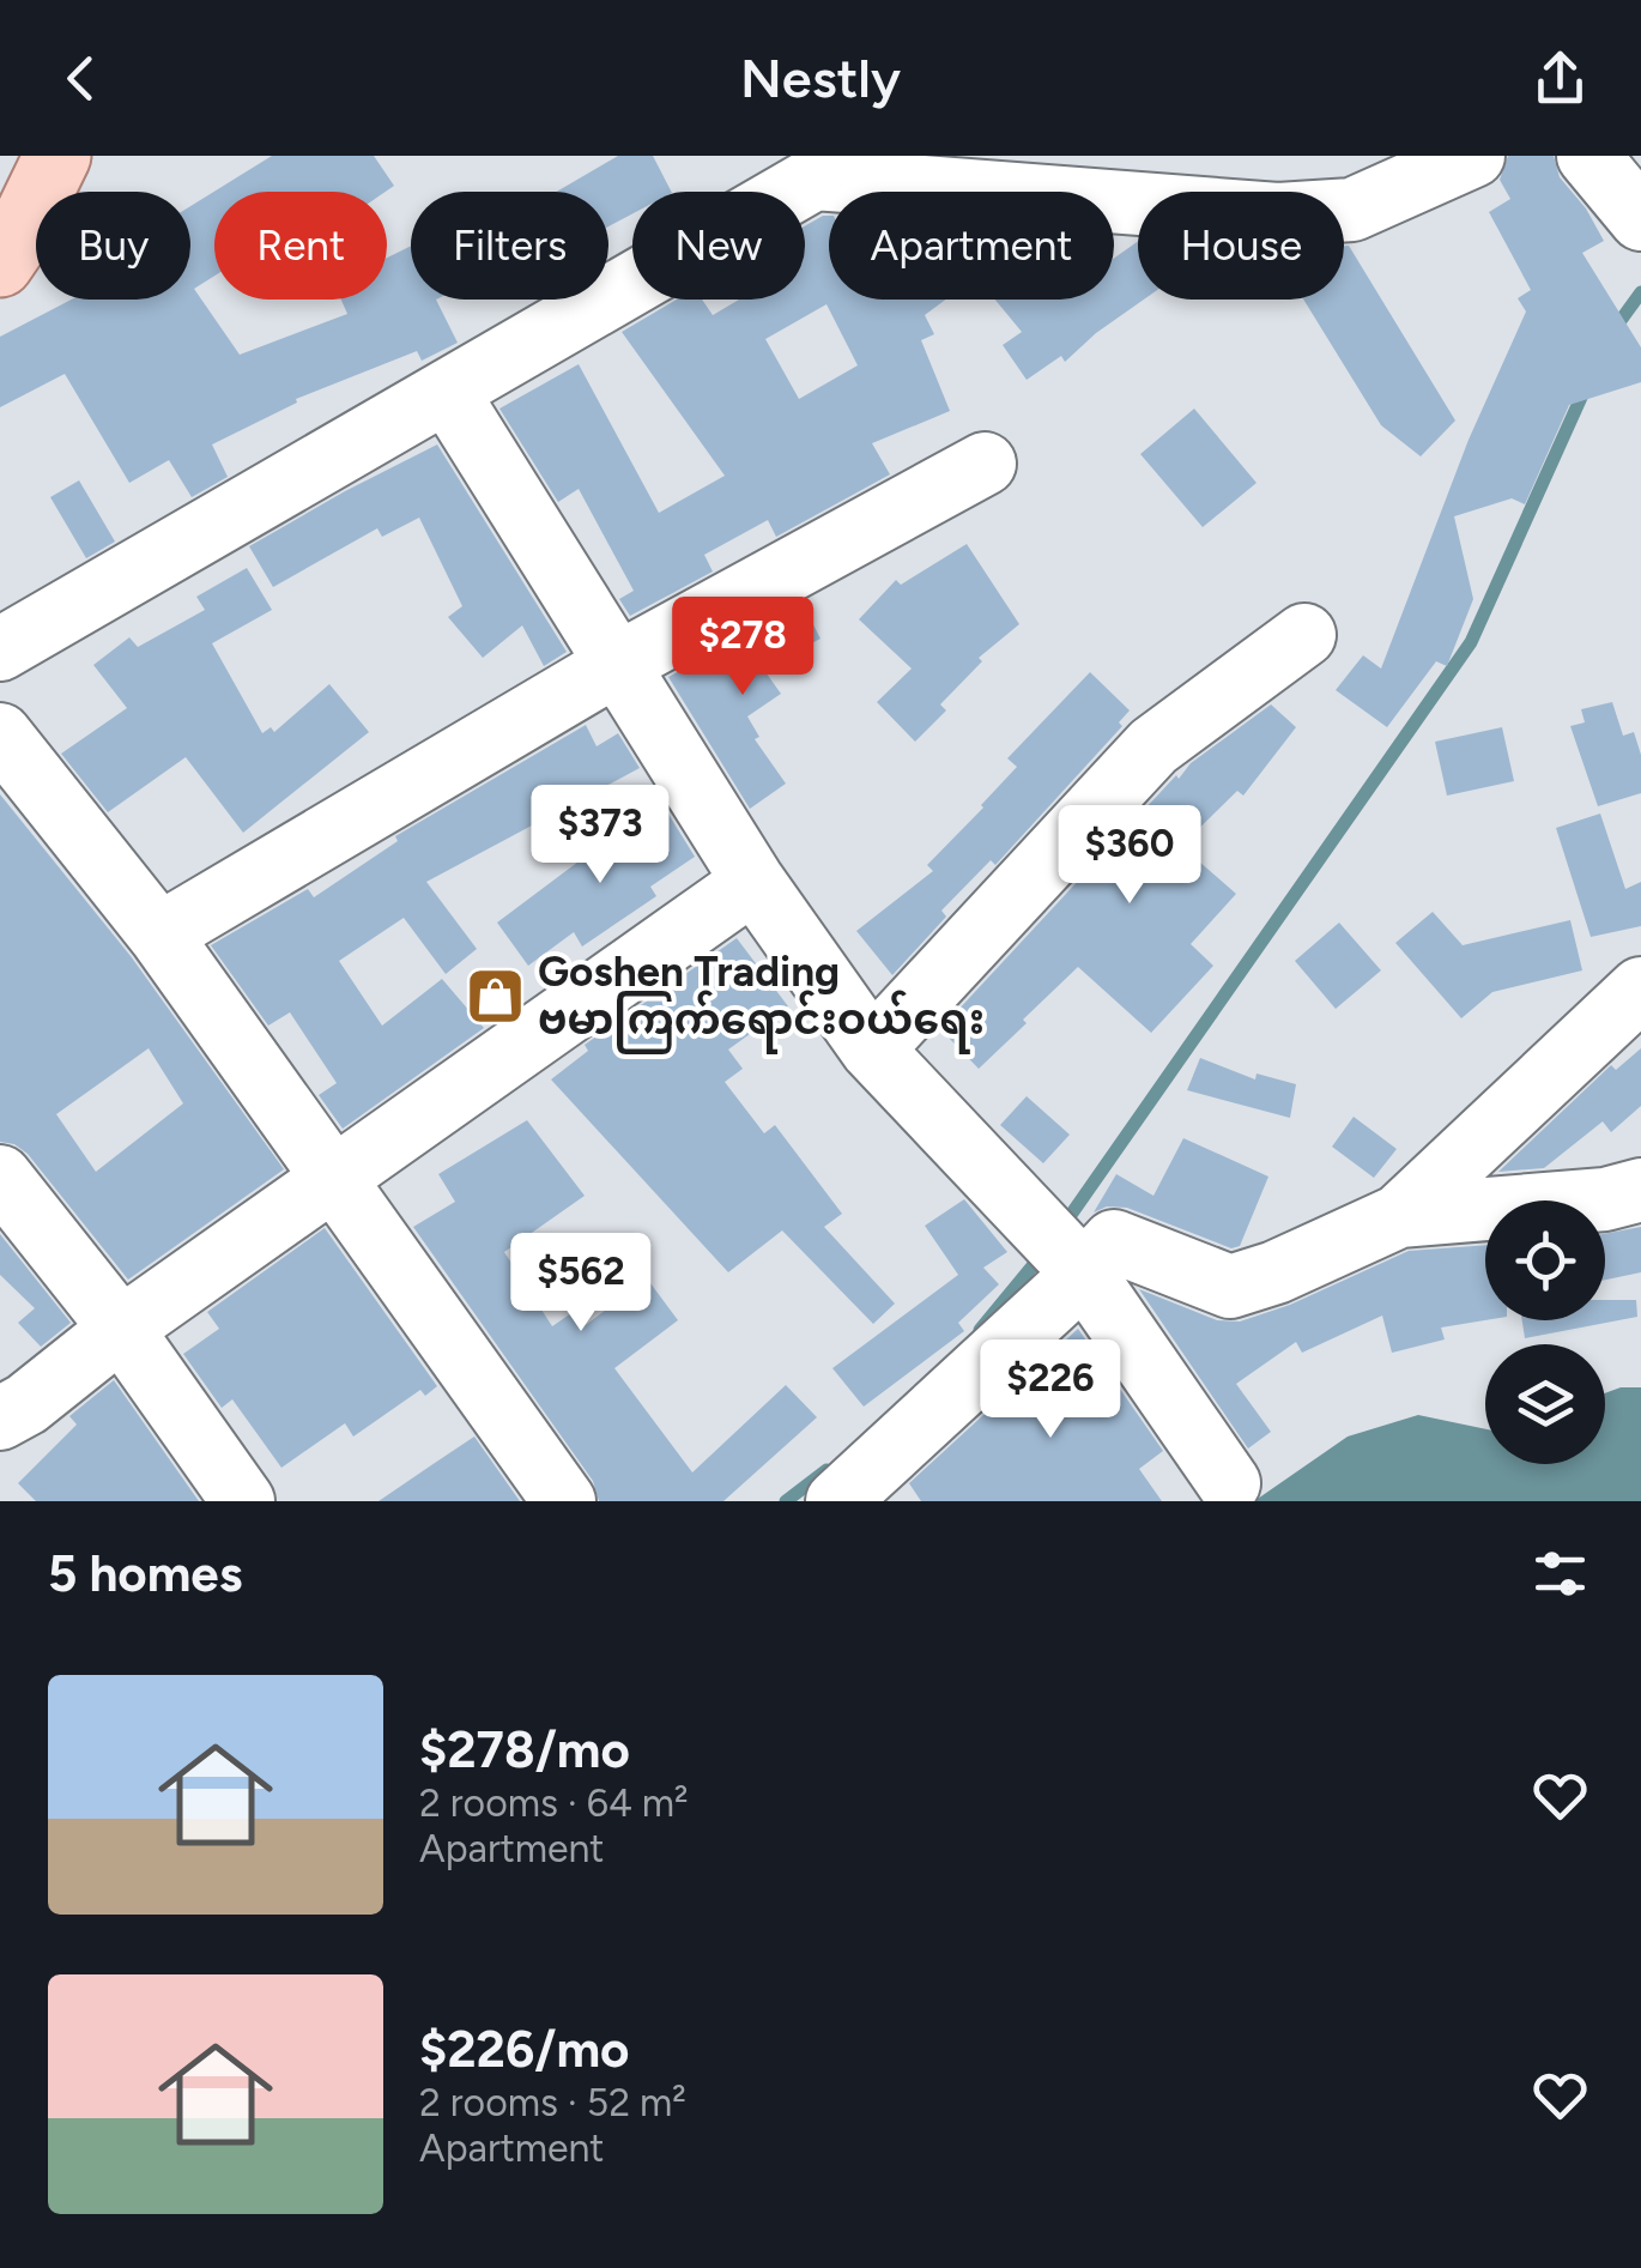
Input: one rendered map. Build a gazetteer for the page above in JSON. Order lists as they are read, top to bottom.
{
  "places": {
    "shop": ["Goshen Trading ဗမာကြက်ရောင်းဝယ်ရေး"]
  },
  "page": {
    "header": "Nestly",
    "chip": [
      "Buy",
      "Rent",
      "Filters",
      "New",
      "Apartment",
      "House"
    ],
    "price": [
      "$278",
      "$373",
      "$360",
      "$562",
      "$226"
    ],
    "heading": "5 homes",
    "list": [
      {
        "name": "$278/mo",
        "note": "2 rooms · 64 m² · Apartment"
      },
      {
        "name": "$226/mo",
        "note": "2 rooms · 52 m² · Apartment"
      }
    ]
  }
}
